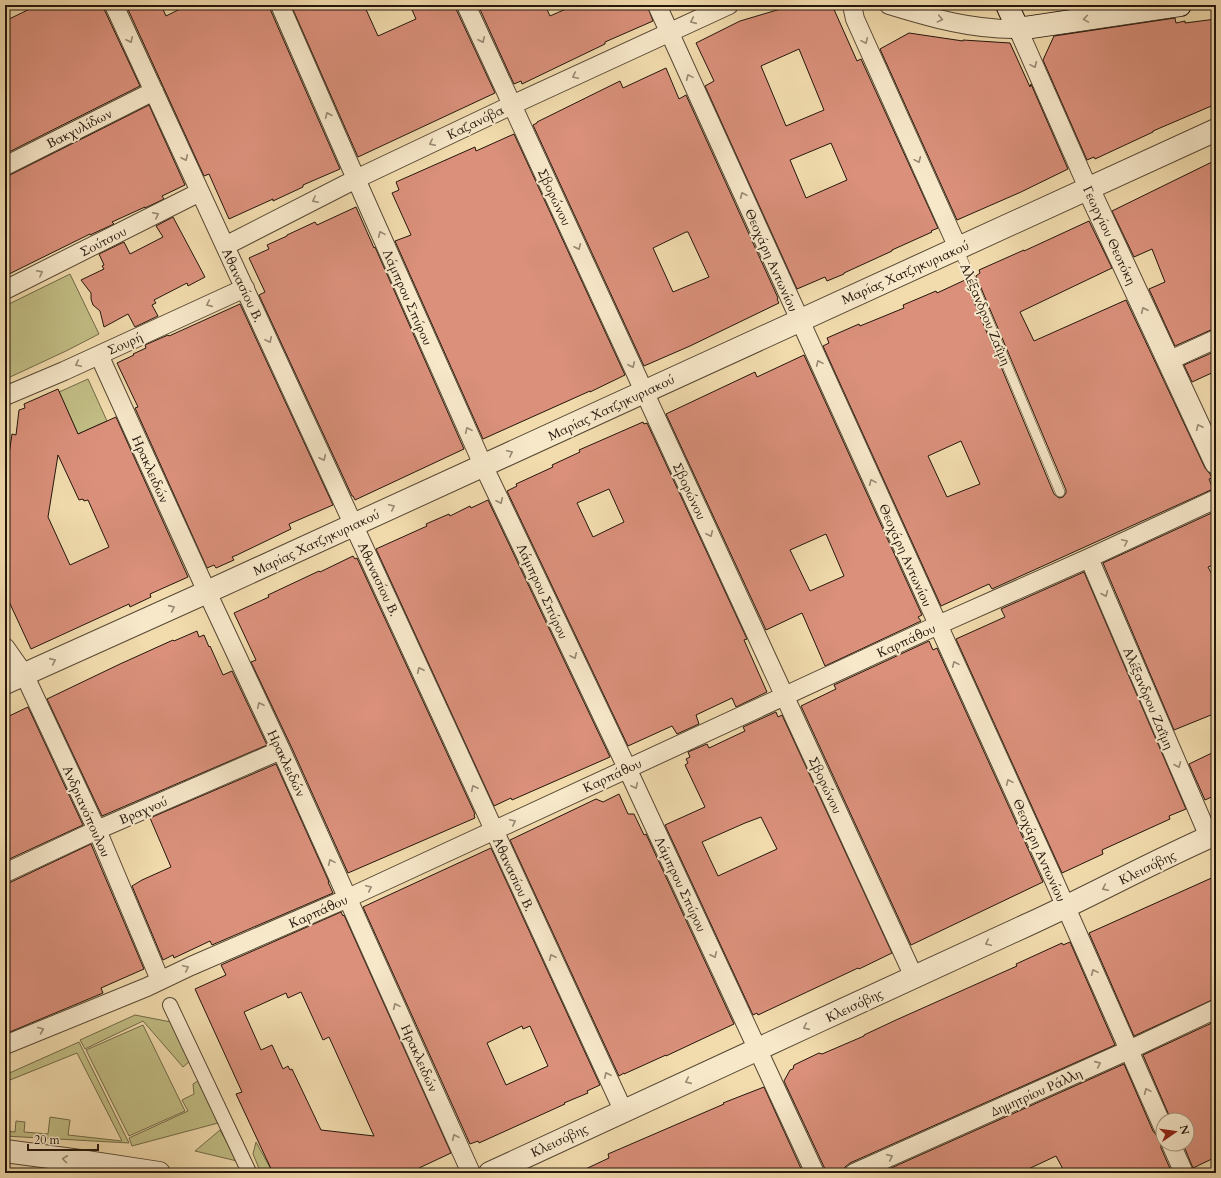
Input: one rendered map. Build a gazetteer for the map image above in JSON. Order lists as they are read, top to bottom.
{
  "streets": {
    "street": [
      "Καζανόβα",
      "Βακχυλίδων",
      "Σβορώνου",
      "Γεωργίου Θεοτόκη",
      "Σούτσου",
      "Θεοχάρη Αντωνίου",
      "Μαρίας Χατζηκυριακού",
      "Αθανασίου Β.",
      "Λάμπρου Σπύρου",
      "Αλέξανδρου Ζαΐμη",
      "Σουρή",
      "Ηρακλειδών",
      "Καρπάθου",
      "Βραχνού",
      "Ανδριανόπουλου",
      "Κλεισόβης",
      "Δημητρίου Ράλλη"
    ]
  },
  "crossings": [
    ["Καζανόβα", "Σβορώνου"],
    ["Καζανόβα", "Θεοχάρη Αντωνίου"],
    ["Καζανόβα", "Αθανασίου Β."],
    ["Καζανόβα", "Λάμπρου Σπύρου"],
    ["Βακχυλίδων", "Αθανασίου Β."],
    ["Σβορώνου", "Μαρίας Χατζηκυριακού"],
    ["Σβορώνου", "Καρπάθου"],
    ["Σβορώνου", "Κλεισόβης"],
    ["Γεωργίου Θεοτόκη", "Μαρίας Χατζηκυριακού"],
    ["Σούτσου", "Αθανασίου Β."],
    ["Θεοχάρη Αντωνίου", "Μαρίας Χατζηκυριακού"],
    ["Θεοχάρη Αντωνίου", "Καρπάθου"],
    ["Θεοχάρη Αντωνίου", "Κλεισόβης"],
    ["Θεοχάρη Αντωνίου", "Δημητρίου Ράλλη"],
    ["Μαρίας Χατζηκυριακού", "Αθανασίου Β."],
    ["Μαρίας Χατζηκυριακού", "Λάμπρου Σπύρου"],
    ["Μαρίας Χατζηκυριακού", "Αλέξανδρου Ζαΐμη"],
    ["Μαρίας Χατζηκυριακού", "Ηρακλειδών"],
    ["Μαρίας Χατζηκυριακού", "Ανδριανόπουλου"],
    ["Αθανασίου Β.", "Σουρή"],
    ["Αθανασίου Β.", "Καρπάθου"],
    ["Αθανασίου Β.", "Κλεισόβης"],
    ["Λάμπρου Σπύρου", "Καρπάθου"],
    ["Λάμπρου Σπύρου", "Κλεισόβης"],
    ["Αλέξανδρου Ζαΐμη", "Καρπάθου"],
    ["Αλέξανδρου Ζαΐμη", "Κλεισόβης"],
    ["Σουρή", "Ηρακλειδών"],
    ["Ηρακλειδών", "Καρπάθου"],
    ["Ηρακλειδών", "Βραχνού"],
    ["Καρπάθου", "Ανδριανόπουλου"],
    ["Βραχνού", "Ανδριανόπουλου"]
  ],
  "one_way": [
    "Καζανόβα",
    "Σβορώνου",
    "Σούτσου",
    "Θεοχάρη Αντωνίου",
    "Μαρίας Χατζηκυριακού",
    "Αλέξανδρου Ζαΐμη",
    "Σουρή",
    "Ηρακλειδών",
    "Καρπάθου",
    "Κλεισόβης",
    "Δημητρίου Ράλλη"
  ],
  "scale_bar": "20 m",
  "north": "right"
}
